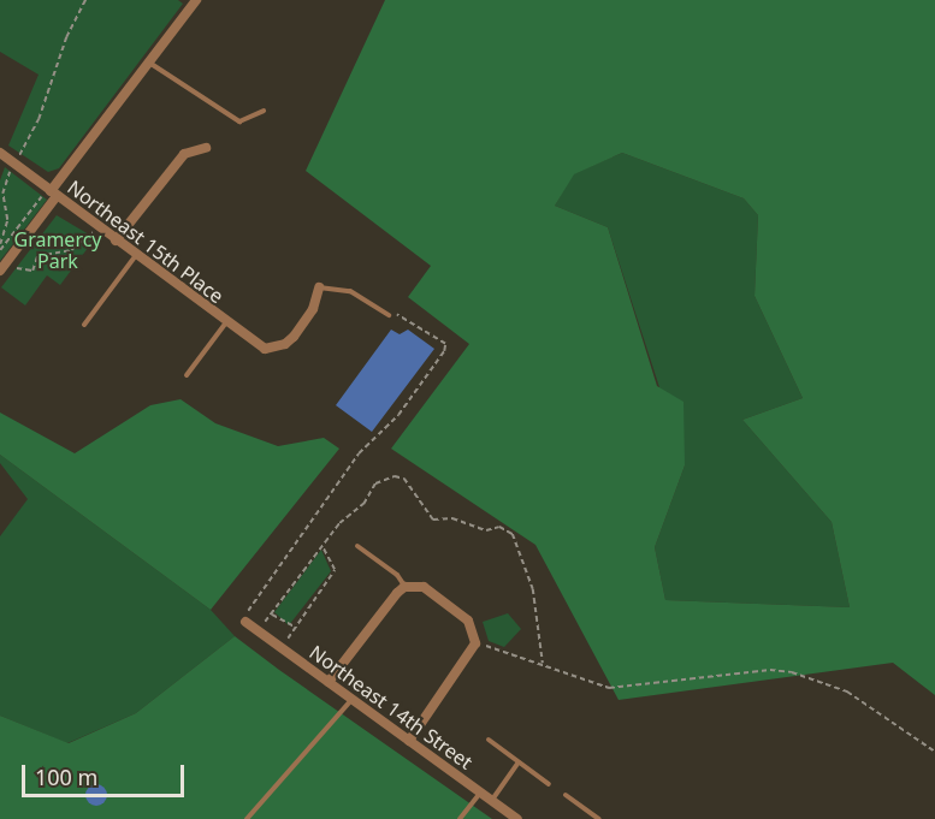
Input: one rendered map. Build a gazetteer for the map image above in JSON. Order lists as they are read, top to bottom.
{
  "streets": {
    "street": ["Northeast 15th Place", "Northeast 14th Street"]
  },
  "parks": ["Gramercy Park"],
  "scale_bar": "100 m"
}
